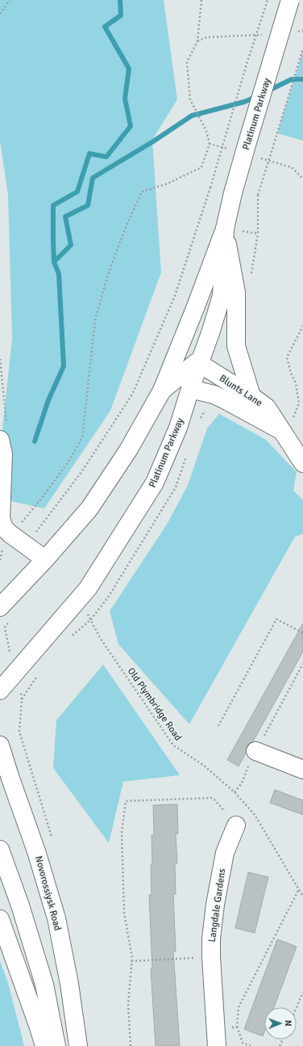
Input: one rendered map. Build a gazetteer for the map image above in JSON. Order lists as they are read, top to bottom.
{
  "streets": {
    "main road": [
      "Platinum Parkway",
      "Blunts Lane",
      "Novorossiysk Road",
      "Langdale Gardens"
    ],
    "path": ["Old Plymbridge Road"]
  },
  "crossings": [
    ["Platinum Parkway", "Blunts Lane"],
    ["Platinum Parkway", "Old Plymbridge Road"]
  ],
  "north": "right"
}
